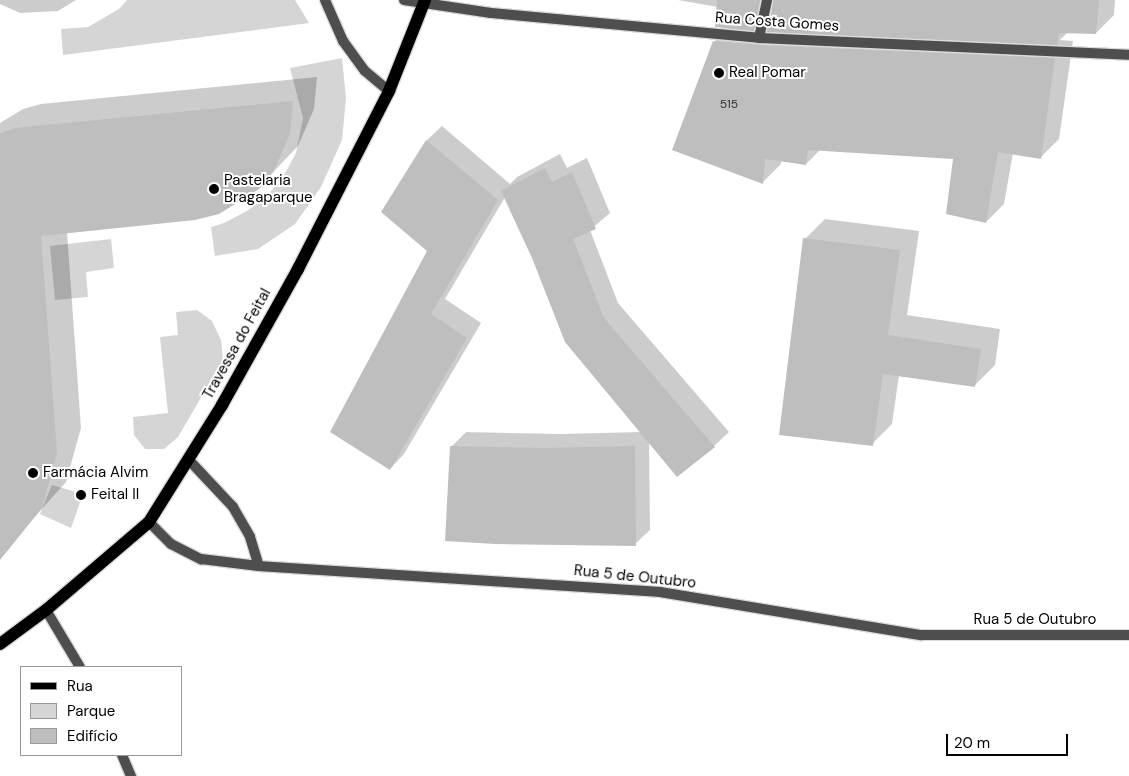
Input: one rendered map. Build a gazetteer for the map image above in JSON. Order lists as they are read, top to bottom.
{
  "streets": {
    "main road": ["Travessa do Feital"],
    "street": ["Rua Costa Gomes", "Rua 5 de Outubro"]
  },
  "crossings": [
    ["Rua Costa Gomes", "Travessa do Feital"],
    ["Travessa do Feital", "Rua 5 de Outubro"]
  ],
  "places": [
    "Real Pomar",
    "Pastelaria Bragaparque",
    "Farmácia Alvim",
    "Feital II"
  ],
  "house_numbers": ["515"],
  "legend": ["Rua", "Parque", "Edifício"],
  "scale_bar": "20 m"
}
